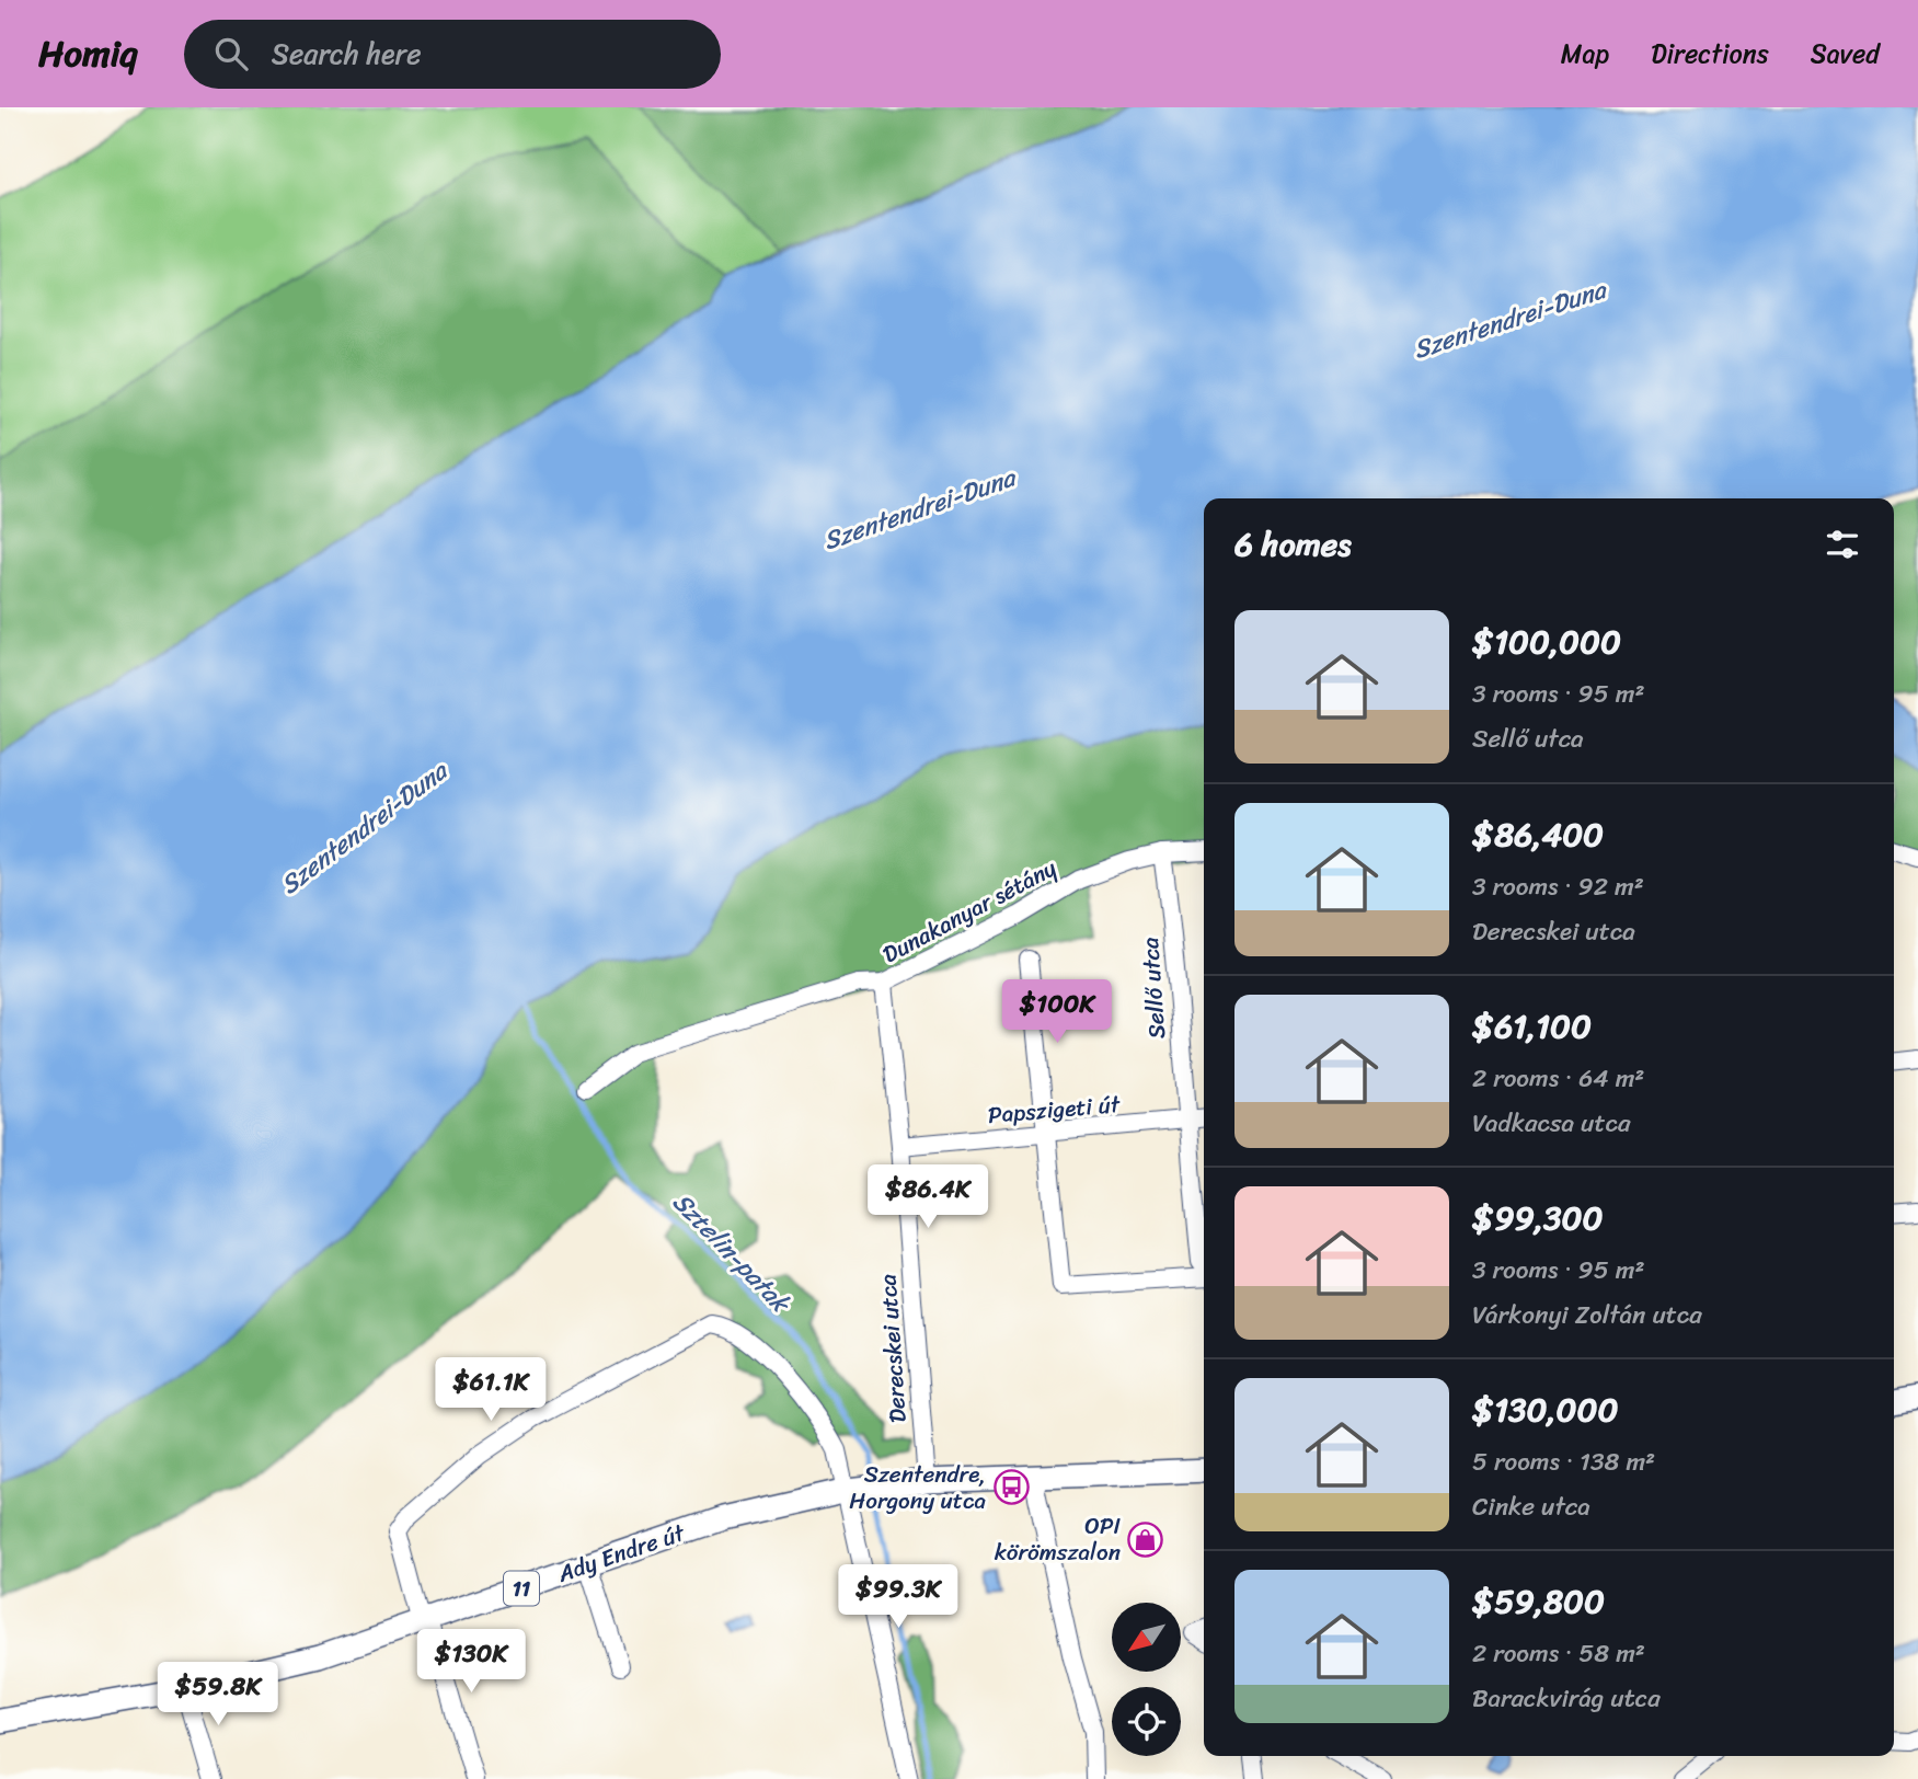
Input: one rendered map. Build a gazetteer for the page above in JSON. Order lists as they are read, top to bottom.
{
  "streets": {
    "main road": ["Ady Endre út", "11"],
    "street": [
      "Dunakanyar sétány",
      "Sellő utca",
      "Papszigeti út",
      "Derecskei utca"
    ]
  },
  "crossings": [
    ["Dunakanyar sétány", "Sellő utca"],
    ["Dunakanyar sétány", "Derecskei utca"],
    ["Sellő utca", "Papszigeti út"],
    ["Papszigeti út", "Derecskei utca"],
    ["Derecskei utca", "Ady Endre út"]
  ],
  "water": ["Szentendrei-Duna", "Sztelin-patak"],
  "places": {
    "bus stop": ["Szentendre, Horgony utca"],
    "shop": ["OPI körömszalon"]
  },
  "north": "bottom left",
  "page": {
    "header": "Homiq",
    "search": "Search here",
    "nav": ["Map", "Directions", "Saved"],
    "heading": "6 homes",
    "list": [
      {
        "name": "$100,000",
        "note": "3 rooms · 95 m² · Sellő utca"
      },
      {
        "name": "$86,400",
        "note": "3 rooms · 92 m² · Derecskei utca"
      },
      {
        "name": "$61,100",
        "note": "2 rooms · 64 m² · Vadkacsa utca"
      },
      {
        "name": "$99,300",
        "note": "3 rooms · 95 m² · Várkonyi Zoltán utca"
      },
      {
        "name": "$130,000",
        "note": "5 rooms · 138 m² · Cinke utca"
      },
      {
        "name": "$59,800",
        "note": "2 rooms · 58 m² · Barackvirág utca"
      }
    ],
    "price": [
      "$100K",
      "$86.4K",
      "$61.1K",
      "$99.3K",
      "$130K",
      "$59.8K"
    ]
  }
}
